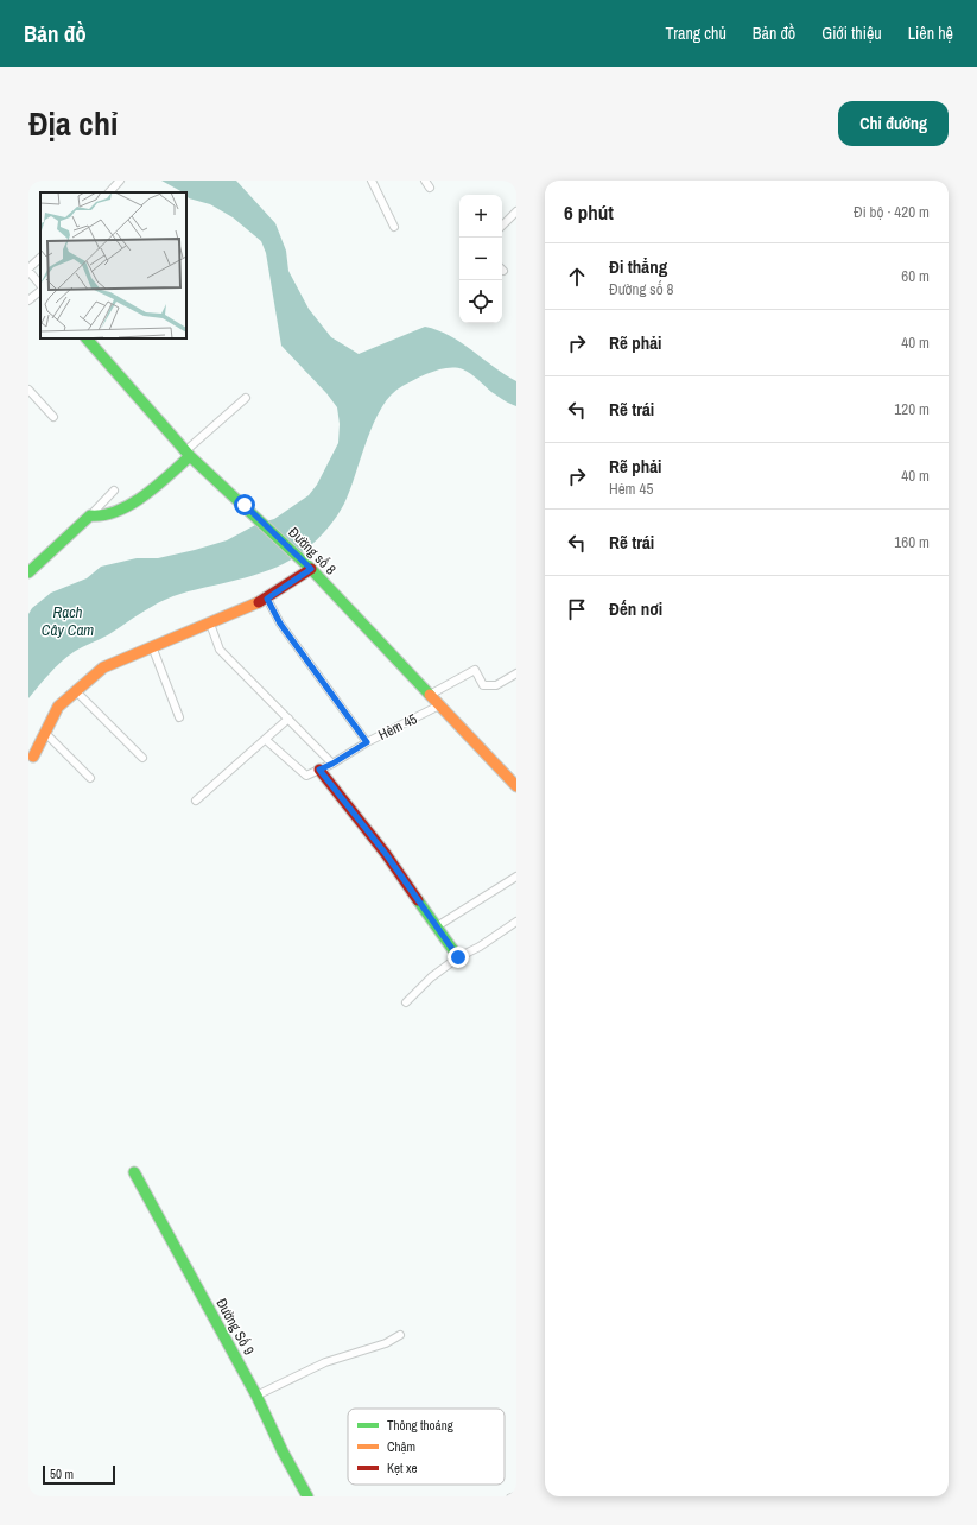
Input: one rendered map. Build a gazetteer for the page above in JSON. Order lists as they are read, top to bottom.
{
  "streets": {
    "street": ["Đường số 8", "Hẻm 45", "Đường Số 9"]
  },
  "crossings": [
    ["Đường số 8", "Hẻm 45"]
  ],
  "water": ["Rạch Cây Cam"],
  "legend": ["Thông thoáng", "Chậm", "Kẹt xe"],
  "scale_bar": "50 m",
  "page": {
    "header": "Bản đồ",
    "nav": [
      "Trang chủ",
      "Bản đồ",
      "Giới thiệu",
      "Liên hệ"
    ],
    "title": "Địa chỉ",
    "buttons": "Chỉ đường",
    "heading": ["6 phút", "Đi bộ · 420 m"],
    "map_buttons": ["+", "−"],
    "list": [
      ["Đi thẳng", "Đường số 8", "60 m"],
      ["Rẽ phải", "40 m"],
      ["Rẽ trái", "120 m"],
      ["Rẽ phải", "Hẻm 45", "40 m"],
      ["Rẽ trái", "160 m"],
      "Đến nơi"
    ],
    "scale": "50 m"
  }
}
